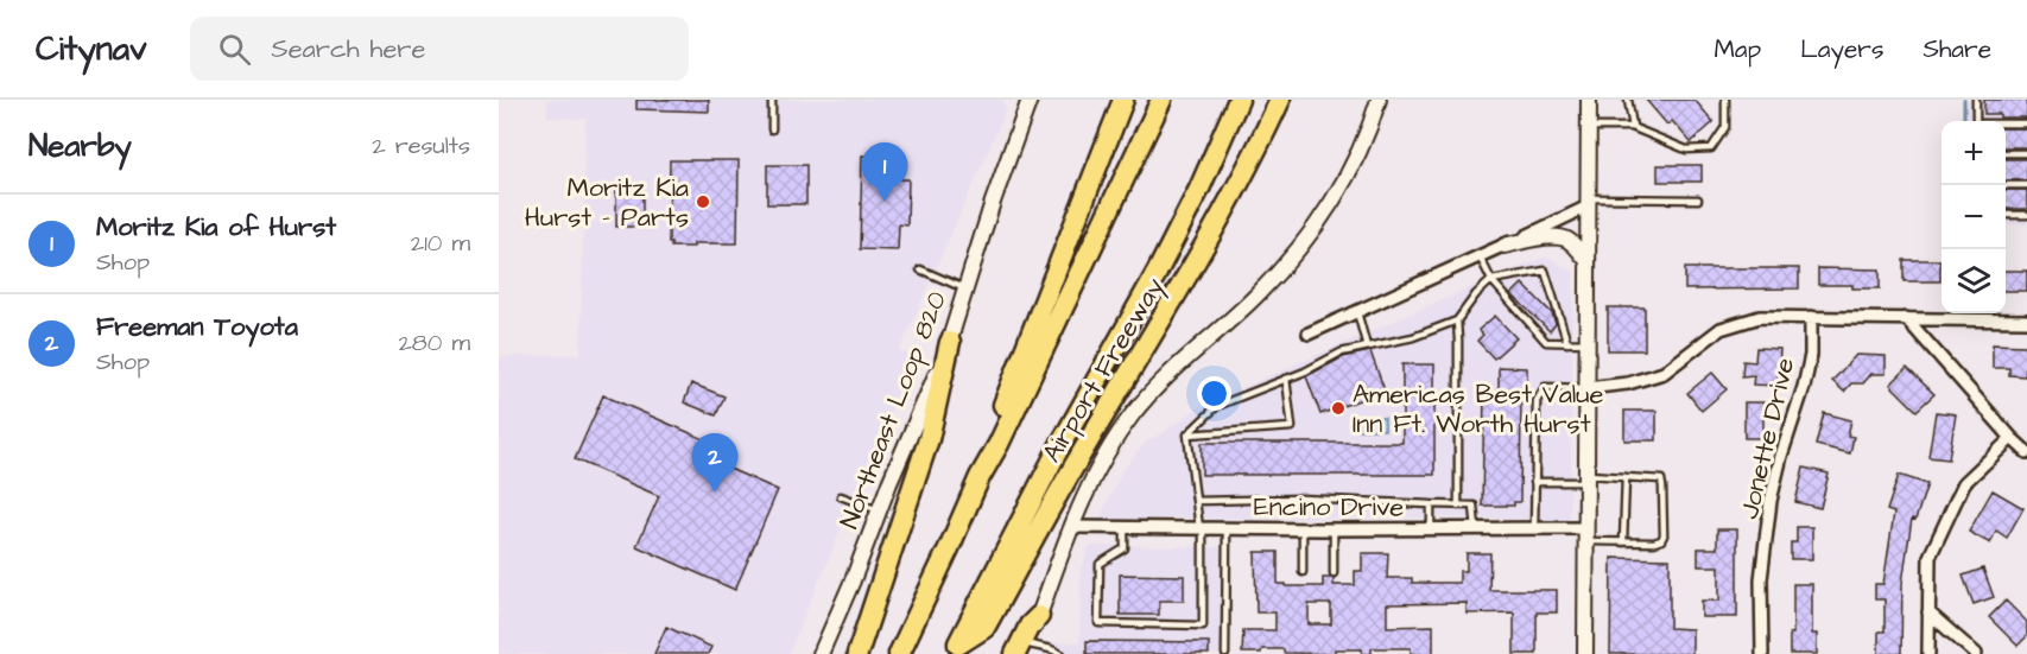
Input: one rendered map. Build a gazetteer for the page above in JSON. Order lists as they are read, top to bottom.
{
  "streets": {
    "highway": ["Airport Freeway"],
    "main road": ["Northeast Loop 820"],
    "street": ["Jonette Drive", "Encino Drive"]
  },
  "places": ["Moritz Kia Hurst - Parts", "Americas Best Value Inn Ft. Worth Hurst"],
  "page": {
    "header": "Citynav",
    "search": "Search here",
    "nav": ["Map", "Layers", "Share"],
    "heading": ["Nearby", "2 results"],
    "map_buttons": ["+", "−"],
    "pins": ["1", "2"],
    "list": [
      {
        "mark": "1",
        "name": "Moritz Kia of Hurst",
        "note": "Shop",
        "value": "210 m"
      },
      {
        "mark": "2",
        "name": "Freeman Toyota",
        "note": "Shop",
        "value": "280 m"
      }
    ]
  }
}
